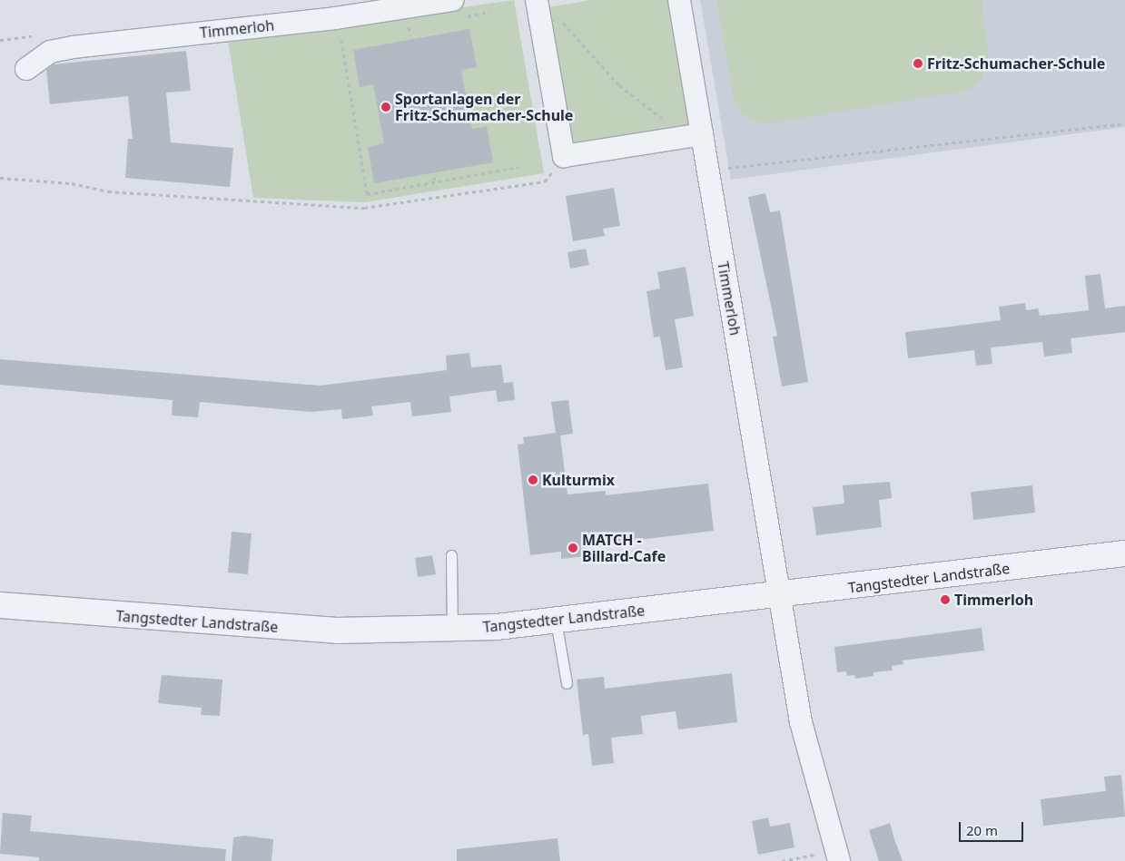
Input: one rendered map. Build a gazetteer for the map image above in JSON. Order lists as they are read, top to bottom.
{
  "streets": {
    "street": ["Timmerloh", "Tangstedter Landstraße"]
  },
  "crossings": [
    ["Timmerloh", "Tangstedter Landstraße"]
  ],
  "places": [
    "Fritz-Schumacher-Schule",
    "Sportanlagen der Fritz-Schumacher-Schule",
    "Kulturmix",
    "MATCH - Billard-Cafe",
    "Timmerloh"
  ],
  "scale_bar": "20 m"
}
